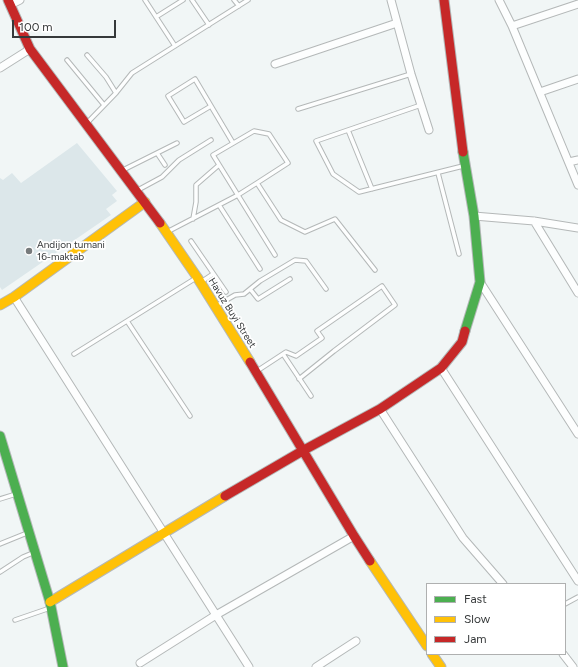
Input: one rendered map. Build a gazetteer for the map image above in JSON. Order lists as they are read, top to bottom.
{
  "streets": {
    "street": ["Havuz Buyi Street"]
  },
  "places": ["Andijon tumani 16-maktab"],
  "legend": ["Fast", "Slow", "Jam"],
  "scale_bar": "100 m"
}
